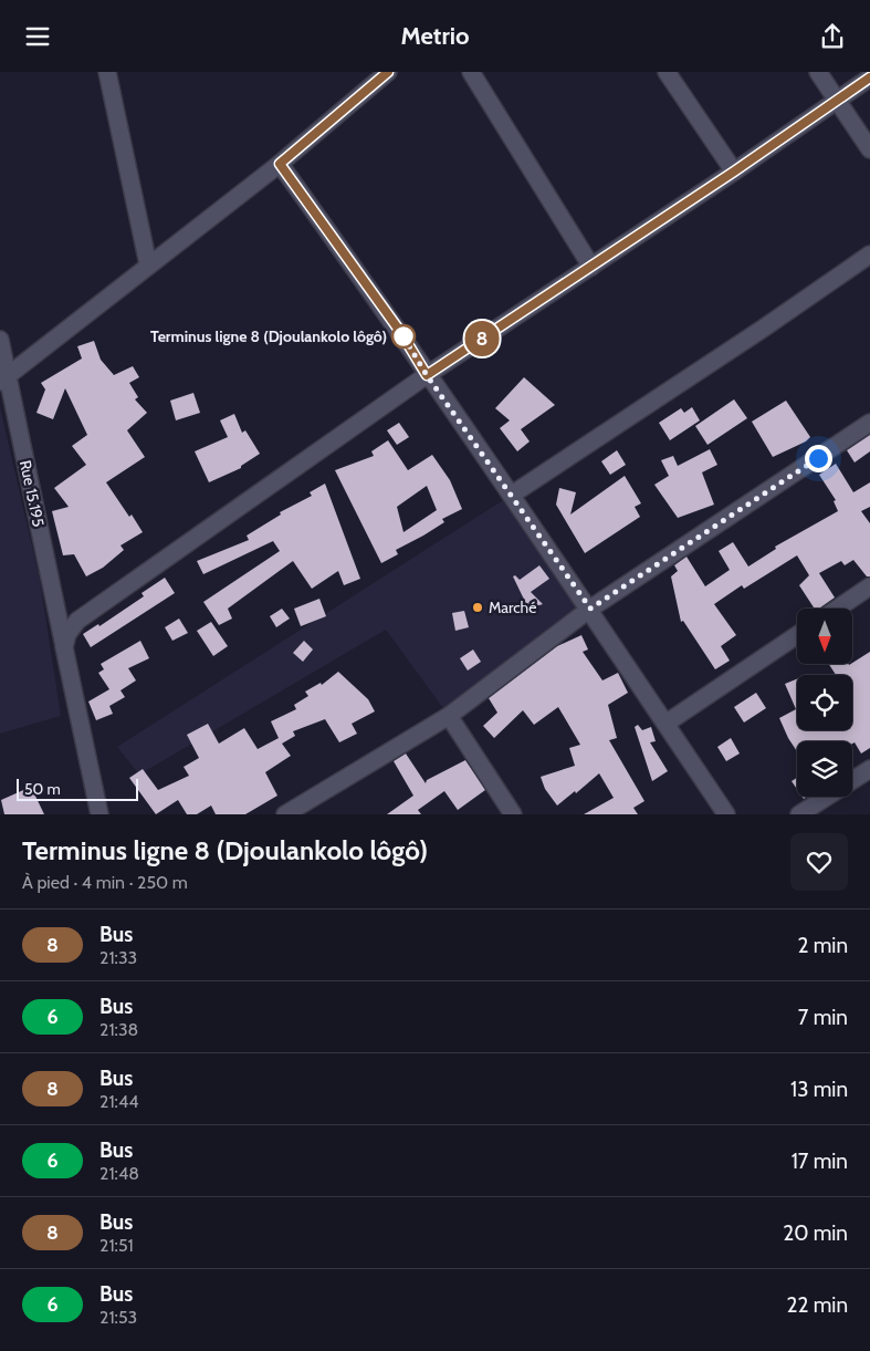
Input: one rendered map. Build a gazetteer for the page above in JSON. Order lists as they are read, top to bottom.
{
  "streets": {
    "street": ["Rue 15.195"]
  },
  "places": ["Terminus ligne 8 (Djoulankolo lôgô)", "Marché"],
  "lines": ["bus line 8"],
  "scale_bar": "50 m",
  "north": "bottom",
  "page": {
    "header": "Metrio",
    "on_map": "8",
    "scale": "50 m",
    "heading": ["Terminus ligne 8 (Djoulankolo lôgô)", "À pied · 4 min · 250 m"],
    "list": [
      {
        "mark": "8",
        "name": "Bus",
        "note": "21:33",
        "value": "2 min"
      },
      {
        "mark": "6",
        "name": "Bus",
        "note": "21:38",
        "value": "7 min"
      },
      {
        "mark": "8",
        "name": "Bus",
        "note": "21:44",
        "value": "13 min"
      },
      {
        "mark": "6",
        "name": "Bus",
        "note": "21:48",
        "value": "17 min"
      },
      {
        "mark": "8",
        "name": "Bus",
        "note": "21:51",
        "value": "20 min"
      },
      {
        "mark": "6",
        "name": "Bus",
        "note": "21:53",
        "value": "22 min"
      }
    ]
  }
}
